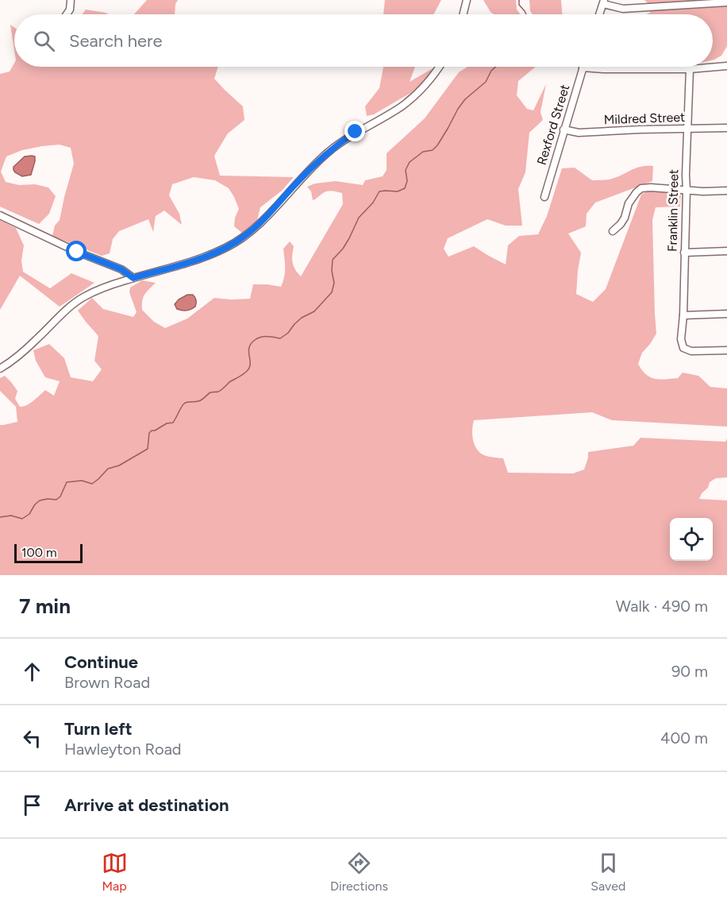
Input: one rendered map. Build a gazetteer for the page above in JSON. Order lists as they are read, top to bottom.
{
  "streets": {
    "street": ["Mildred Street", "Rexford Street", "Franklin Street"]
  },
  "crossings": [
    ["Mildred Street", "Rexford Street"],
    ["Mildred Street", "Franklin Street"]
  ],
  "scale_bar": "100 m",
  "page": {
    "search": "Search here",
    "scale": "100 m",
    "heading": ["7 min", "Walk · 490 m"],
    "list": [
      ["Continue", "Brown Road", "90 m"],
      ["Turn left", "Hawleyton Road", "400 m"],
      "Arrive at destination"
    ],
    "nav": ["Map", "Directions", "Saved"]
  }
}
